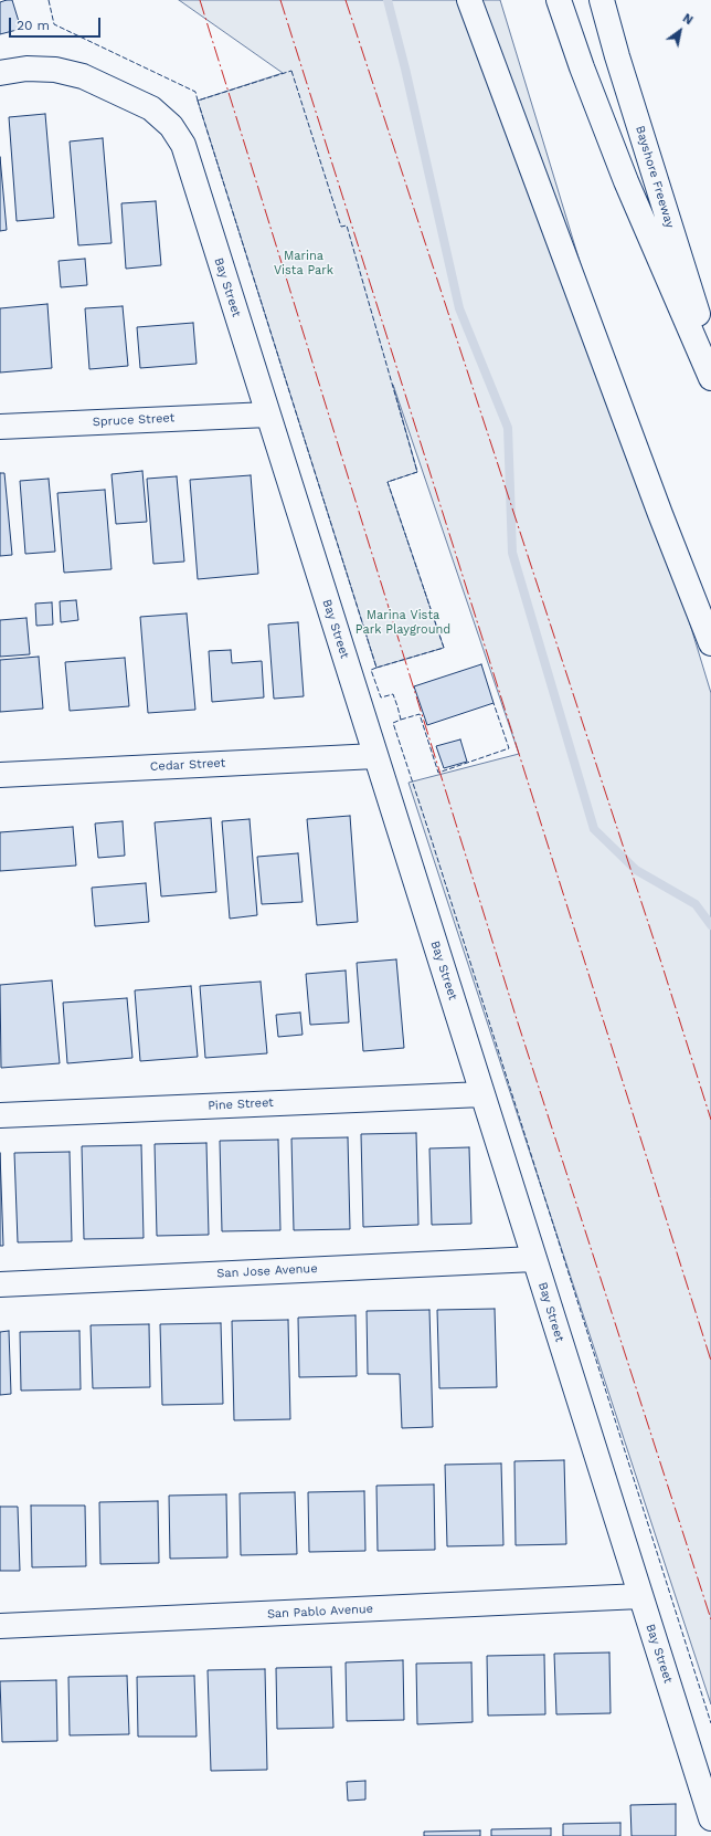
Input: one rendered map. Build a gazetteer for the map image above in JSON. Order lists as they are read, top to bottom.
{
  "streets": {
    "main road": [
      "Bayshore Freeway",
      "Bay Street",
      "Spruce Street",
      "Cedar Street",
      "Pine Street",
      "San Jose Avenue",
      "San Pablo Avenue"
    ]
  },
  "crossings": [
    ["Bay Street", "Spruce Street"],
    ["Bay Street", "Cedar Street"],
    ["Bay Street", "Pine Street"],
    ["Bay Street", "San Jose Avenue"],
    ["Bay Street", "San Pablo Avenue"]
  ],
  "parks": ["Marina Vista Park", "Marina Vista Park Playground"],
  "scale_bar": "20 m",
  "north": "top right"
}
